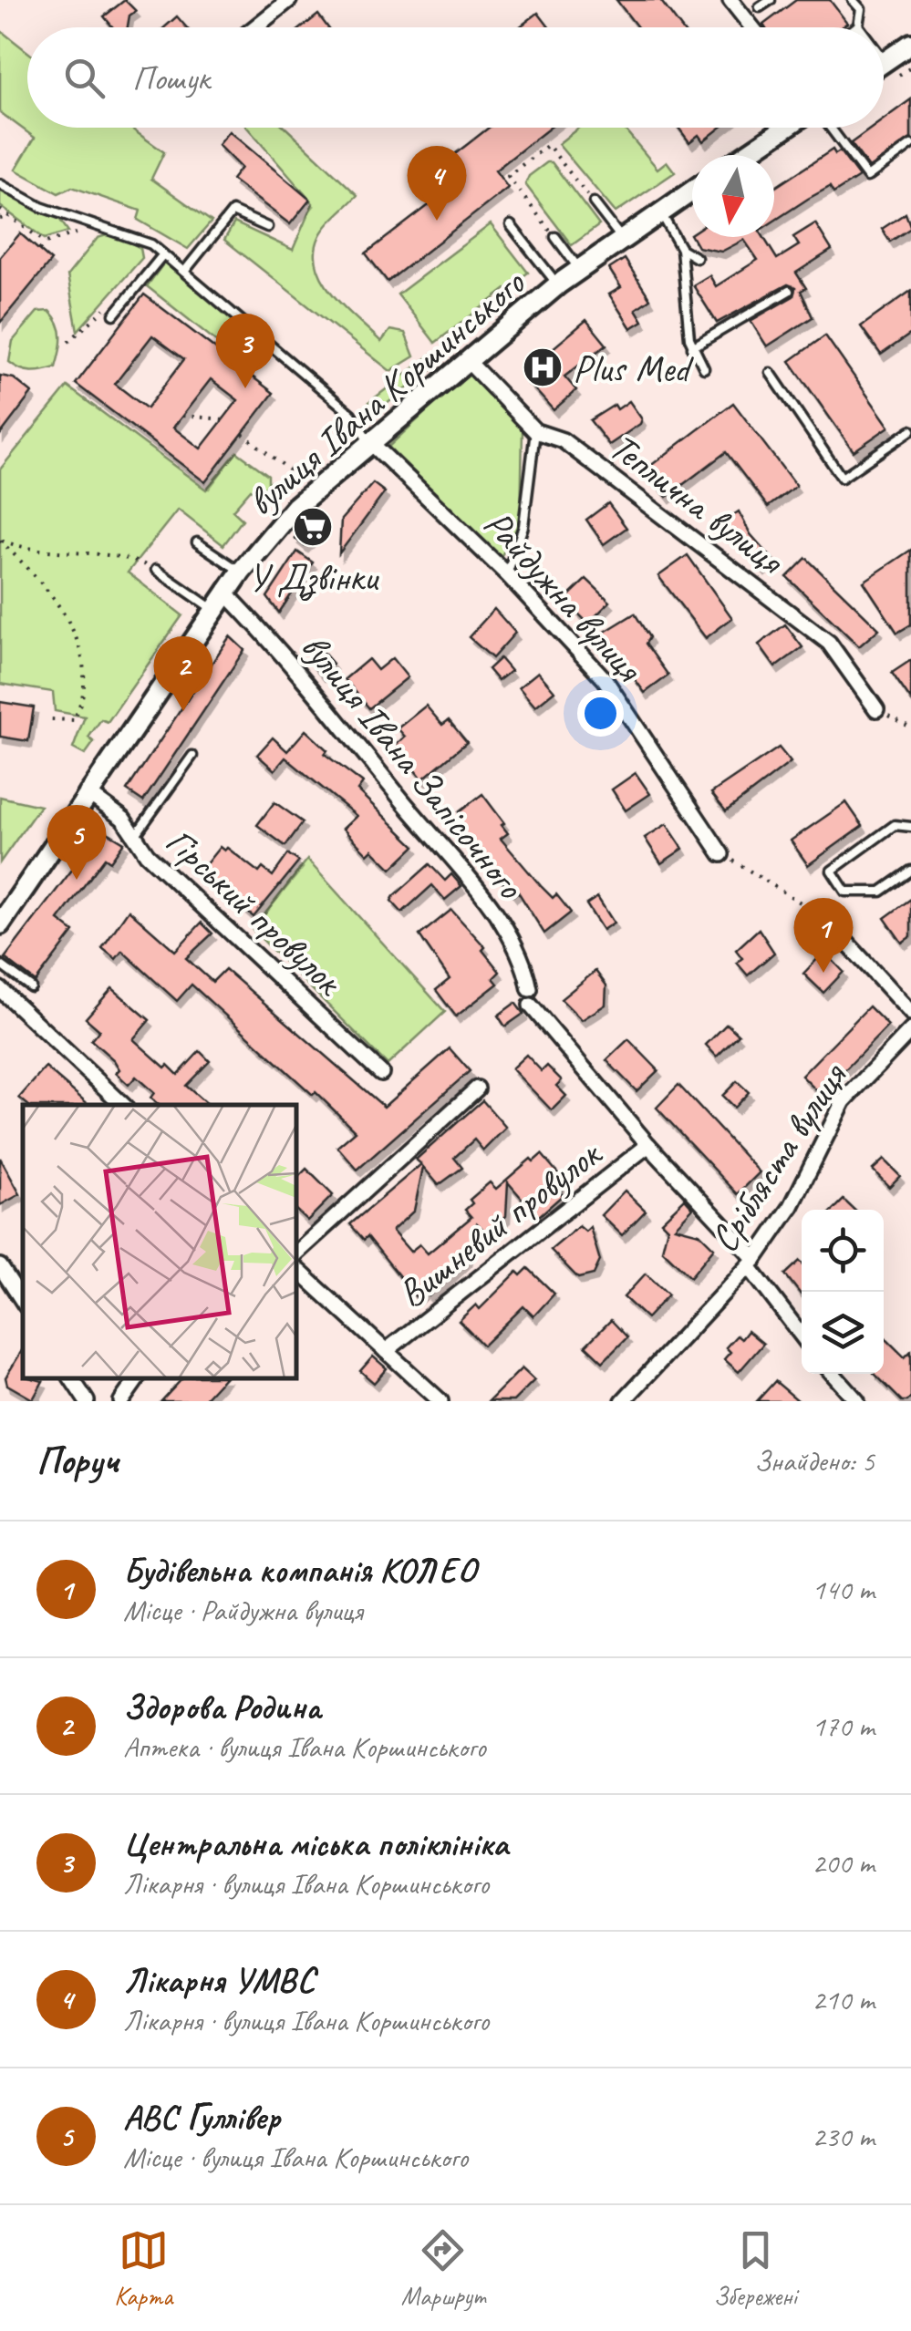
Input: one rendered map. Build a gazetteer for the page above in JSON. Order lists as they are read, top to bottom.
{
  "streets": {
    "street": [
      "вулиця Івана Коршинського",
      "Теплична вулиця",
      "Райдужна вулиця",
      "вулиця Івана Запісочного",
      "Гірський провулок",
      "Срібляста вулиця",
      "Вишневий провулок"
    ]
  },
  "crossings": [
    ["вулиця Івана Коршинського", "Теплична вулиця"],
    ["вулиця Івана Коршинського", "Райдужна вулиця"],
    ["вулиця Івана Коршинського", "вулиця Івана Запісочного"],
    ["вулиця Івана Коршинського", "Гірський провулок"]
  ],
  "places": {
    "hospital": ["Plus Med"],
    "supermarket": ["У Дзвінки"]
  },
  "north": "bottom",
  "page": {
    "search": "Пошук",
    "pins": [
      "4",
      "3",
      "2",
      "5",
      "1"
    ],
    "heading": ["Поруч", "Знайдено: 5"],
    "list": [
      {
        "mark": "1",
        "name": "Будівельна компанія КОЛЕО",
        "note": "Місце · Райдужна вулиця",
        "value": "140 m"
      },
      {
        "mark": "2",
        "name": "Здорова Родина",
        "note": "Аптека · вулиця Івана Коршинського",
        "value": "170 m"
      },
      {
        "mark": "3",
        "name": "Центральна міська поліклініка",
        "note": "Лікарня · вулиця Івана Коршинського",
        "value": "200 m"
      },
      {
        "mark": "4",
        "name": "Лікарня УМВС",
        "note": "Лікарня · вулиця Івана Коршинського",
        "value": "210 m"
      },
      {
        "mark": "5",
        "name": "АВС Гуллівер",
        "note": "Місце · вулиця Івана Коршинського",
        "value": "230 m"
      }
    ],
    "nav": ["Карта", "Маршрут", "Збережені"]
  }
}
